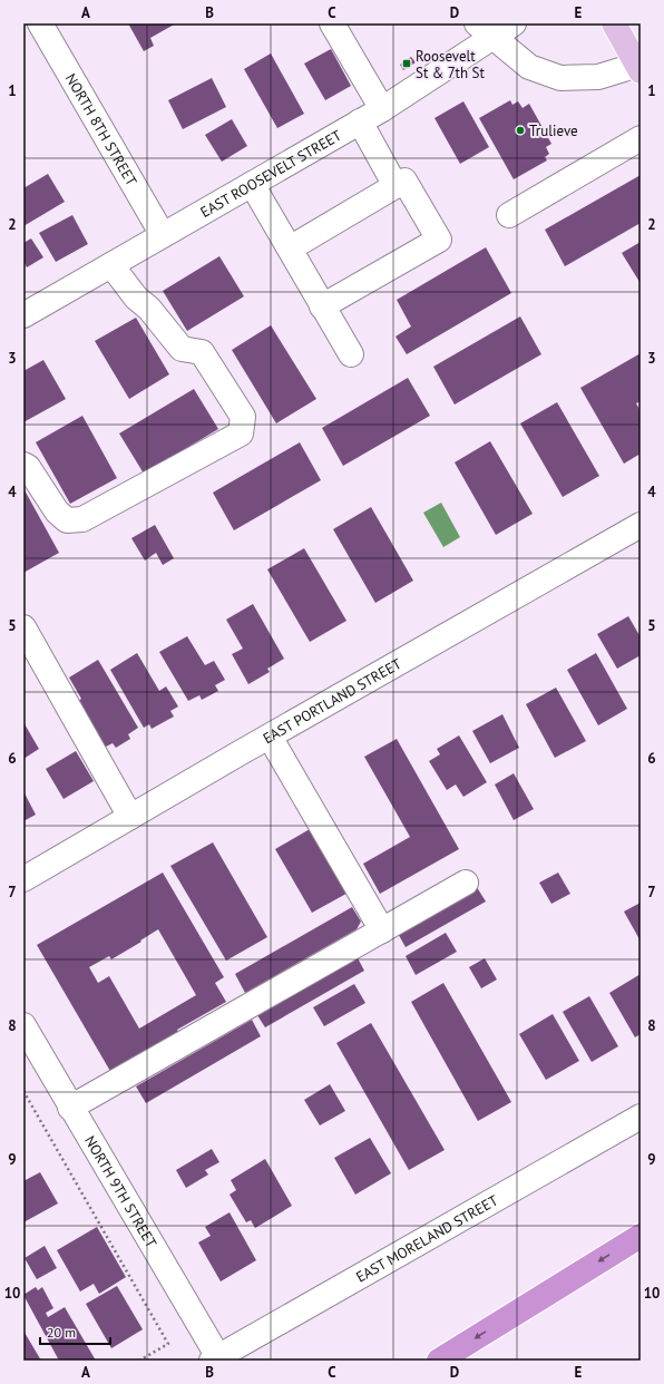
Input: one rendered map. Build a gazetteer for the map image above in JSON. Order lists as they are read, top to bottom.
{
  "streets": {
    "street": [
      "NORTH 8TH STREET",
      "EAST ROOSEVELT STREET",
      "EAST PORTLAND STREET",
      "NORTH 9TH STREET",
      "EAST MORELAND STREET"
    ]
  },
  "crossings": [
    ["NORTH 8TH STREET", "EAST ROOSEVELT STREET"],
    ["NORTH 9TH STREET", "EAST MORELAND STREET"]
  ],
  "places": {
    "transit": ["Roosevelt St & 7th St"],
    "other": ["Trulieve"]
  },
  "scale_bar": "20 m",
  "grid": {
    "columns": [
      "A",
      "B",
      "C",
      "D",
      "E"
    ],
    "rows": [
      "1",
      "2",
      "3",
      "4",
      "5",
      "6",
      "7",
      "8",
      "9",
      "10"
    ]
  }
}
